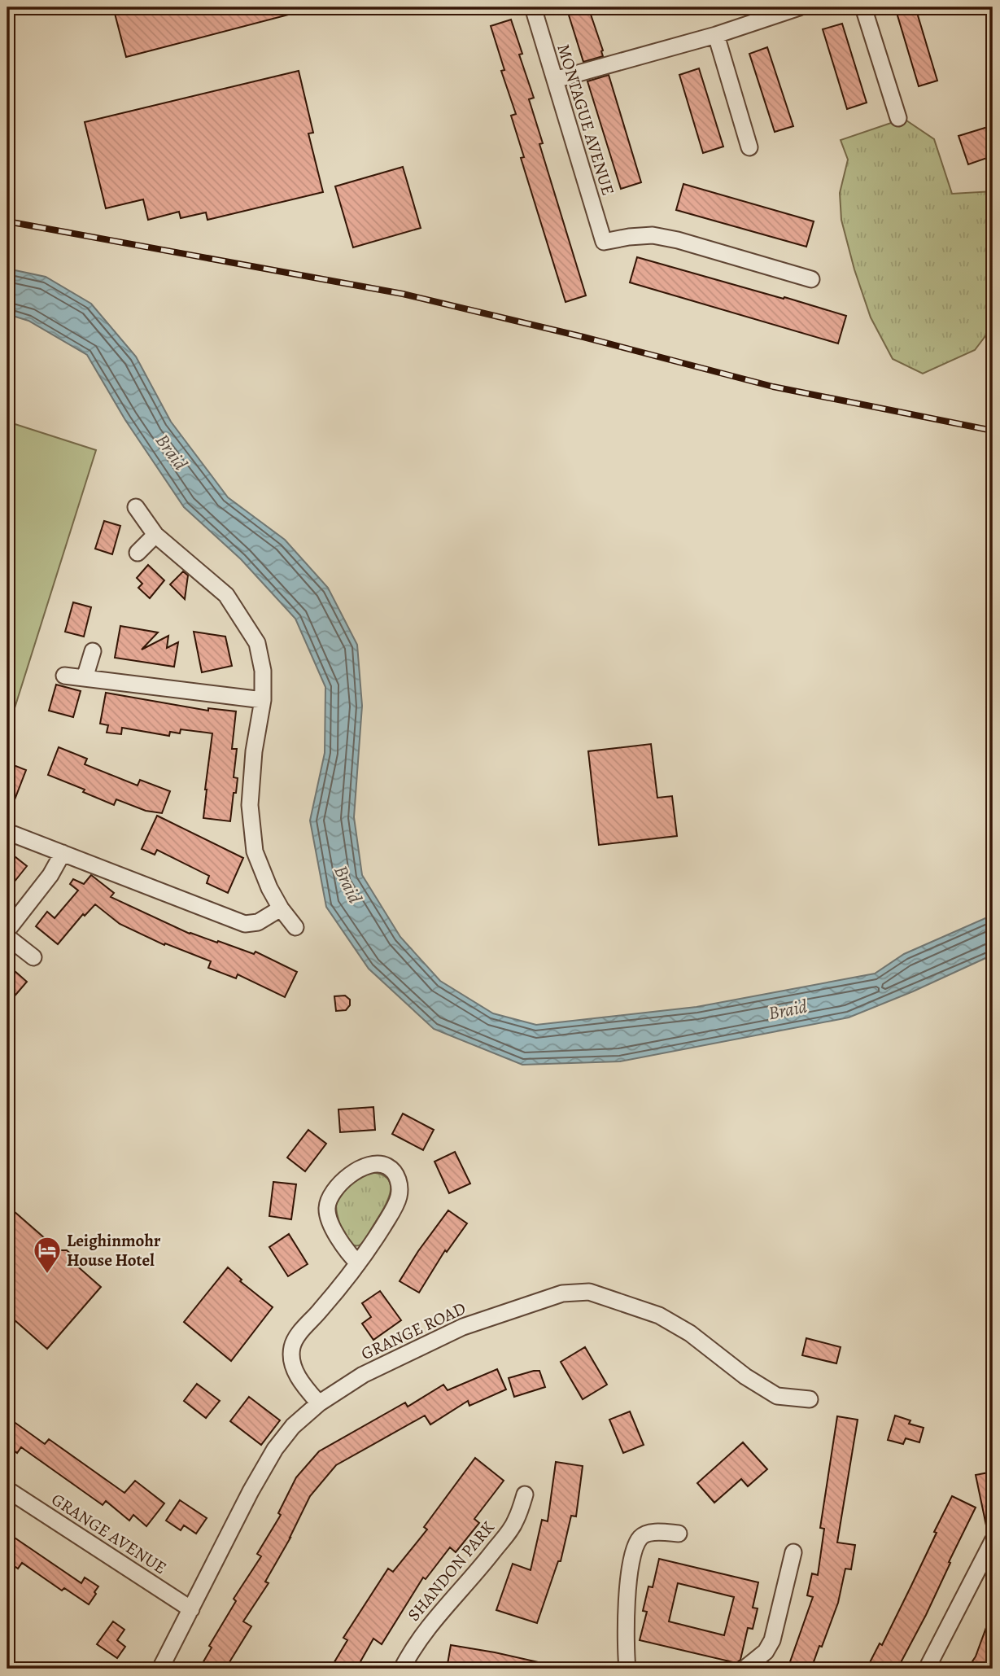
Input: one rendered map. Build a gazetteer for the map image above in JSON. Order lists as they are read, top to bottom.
{
  "streets": {
    "street": [
      "MONTAGUE AVENUE",
      "GRANGE ROAD",
      "GRANGE AVENUE",
      "SHANDON PARK"
    ]
  },
  "crossings": [
    ["GRANGE ROAD", "GRANGE AVENUE"]
  ],
  "water": ["Braid"],
  "places": {
    "hotel": ["Leighinmohr House Hotel"]
  }
}
